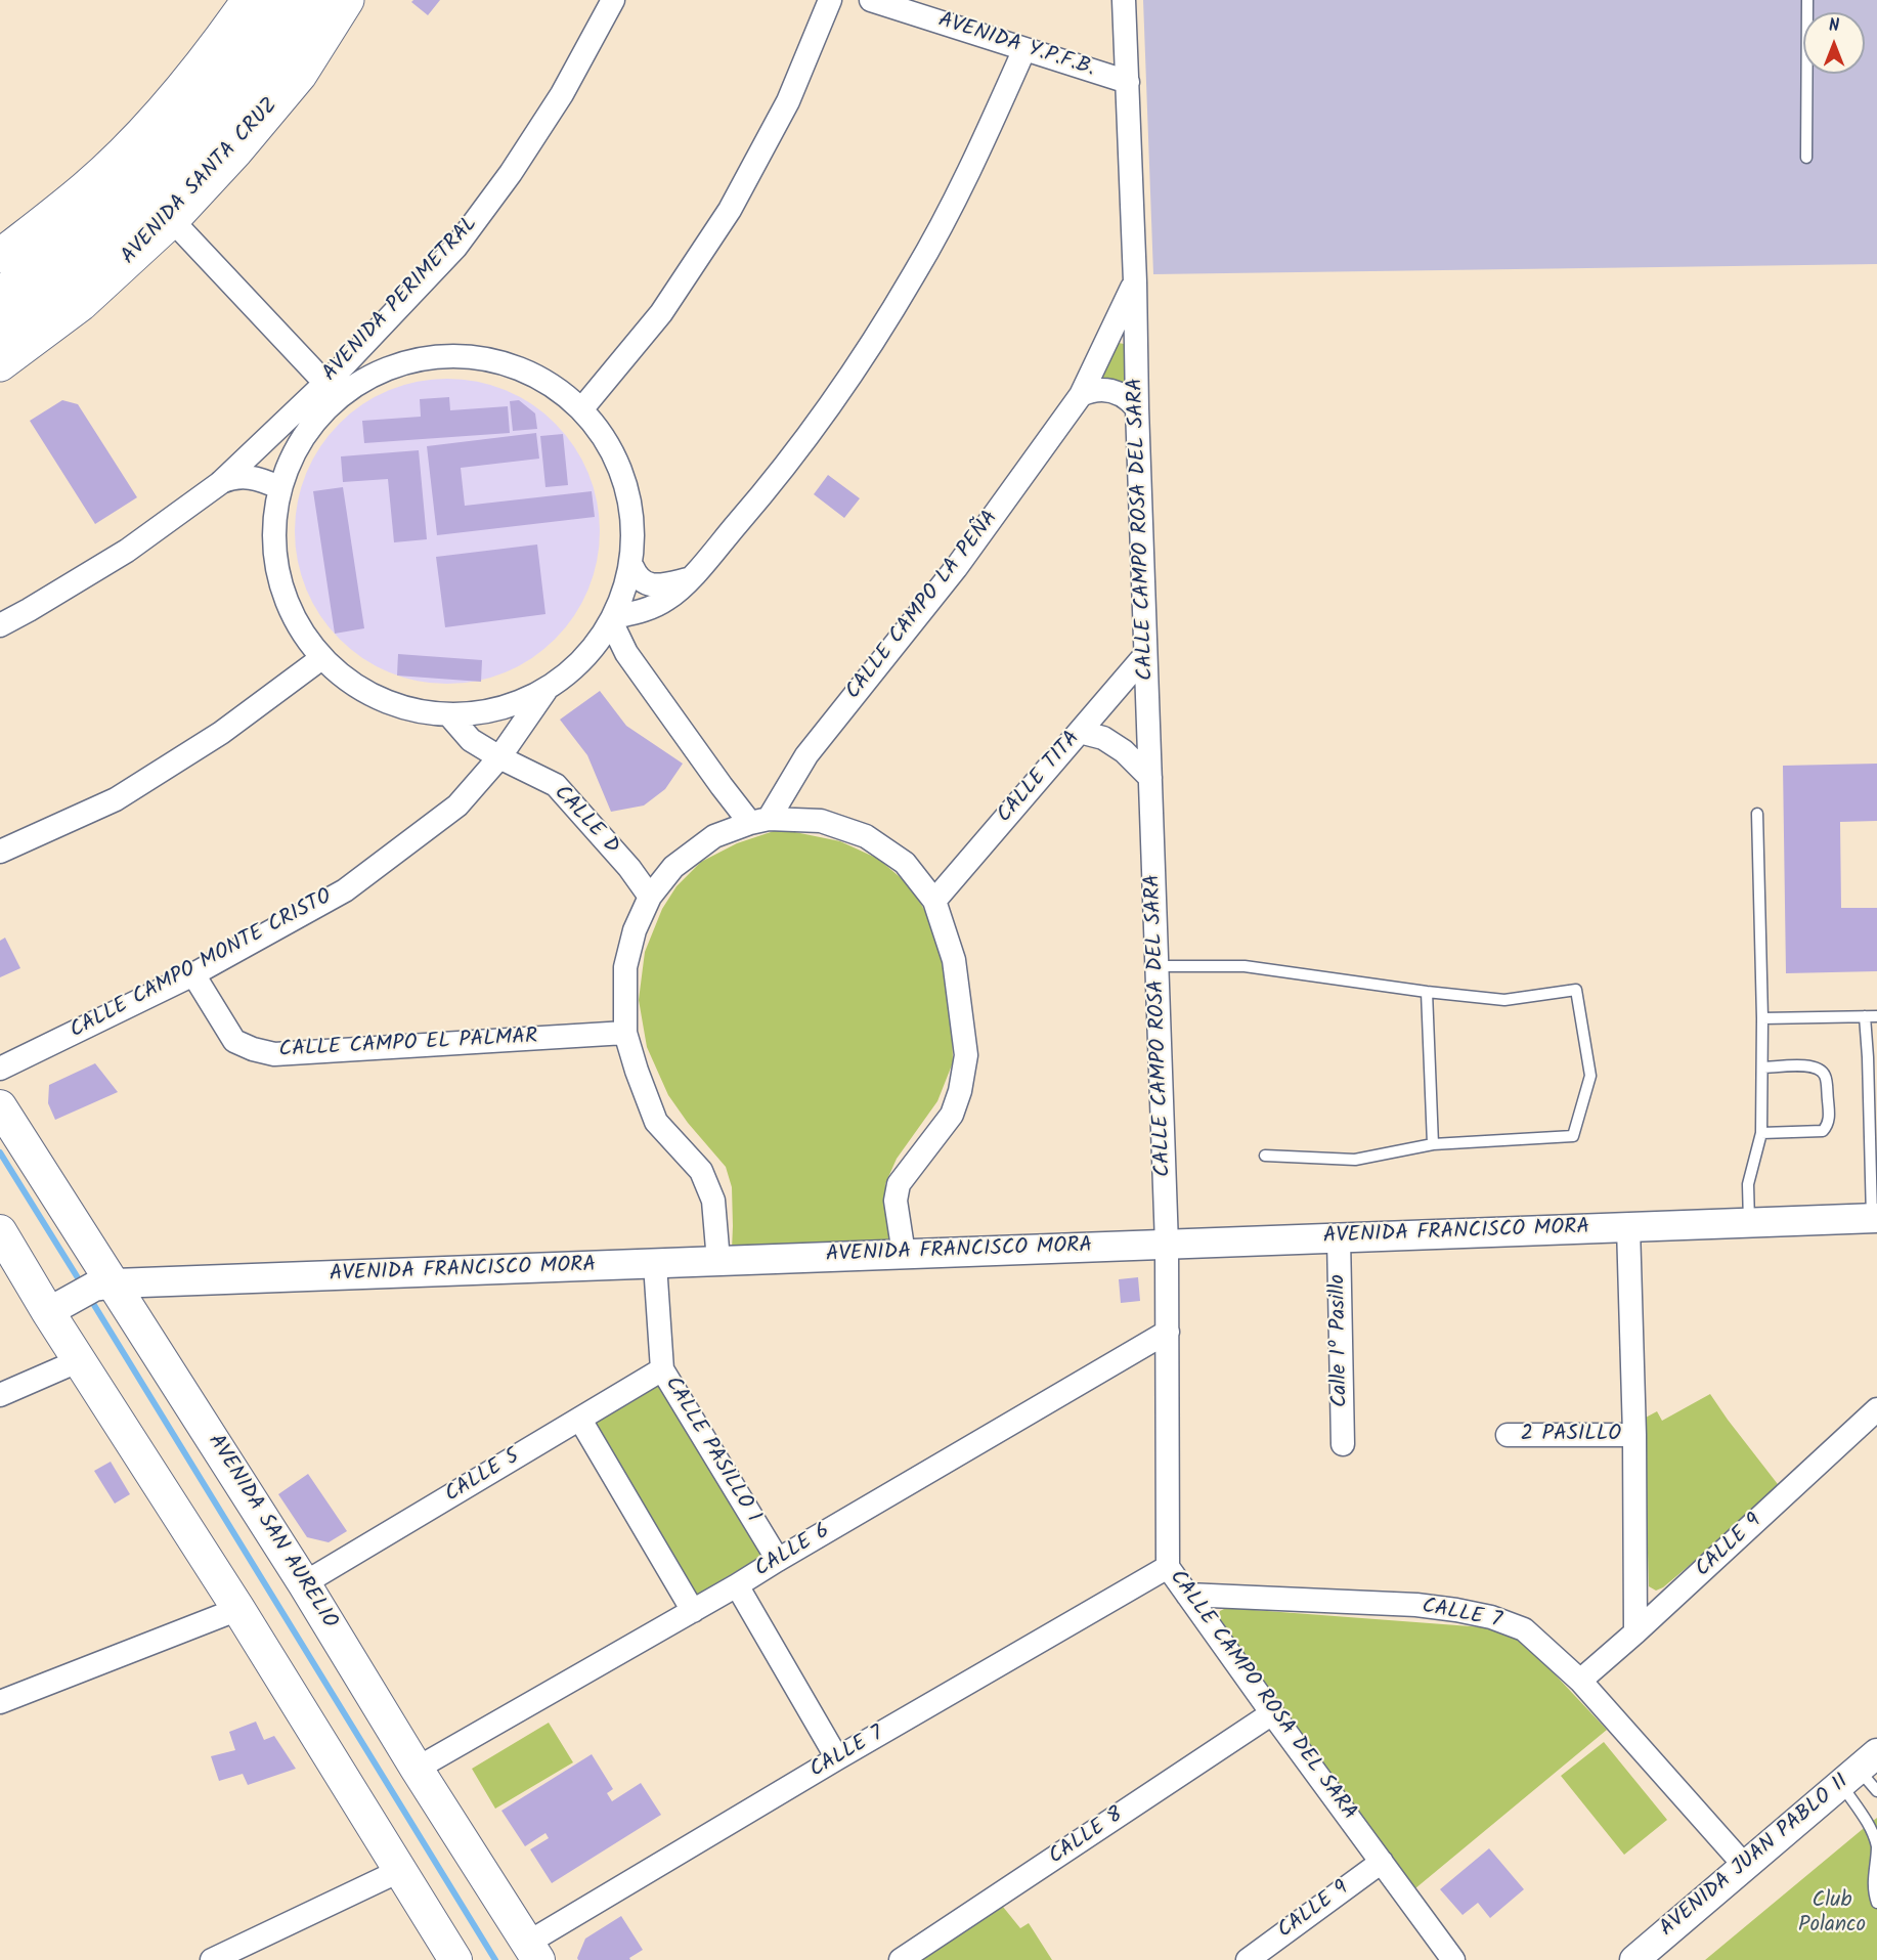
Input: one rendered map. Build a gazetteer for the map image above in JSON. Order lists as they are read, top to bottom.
{
  "streets": {
    "main road": ["AVENIDA SANTA CRUZ", "AVENIDA SAN AURELIO"],
    "street": [
      "AVENIDA Y.P.F.B.",
      "AVENIDA PERIMETRAL",
      "CALLE CAMPO ROSA DEL SARA",
      "CALLE CAMPO LA PEÑA",
      "CALLE TITA",
      "CALLE D",
      "CALLE CAMPO MONTE CRISTO",
      "CALLE CAMPO EL PALMAR",
      "AVENIDA FRANCISCO MORA",
      "Calle 1º Pasillo",
      "2 PASILLO",
      "CALLE PASILLO 1",
      "CALLE 5",
      "CALLE 9",
      "CALLE 6",
      "CALLE 7",
      "CALLE 8",
      "AVENIDA JUAN PABLO II"
    ]
  },
  "crossings": [
    ["AVENIDA Y.P.F.B.", "CALLE CAMPO ROSA DEL SARA"],
    ["CALLE CAMPO ROSA DEL SARA", "CALLE CAMPO LA PEÑA"],
    ["CALLE CAMPO ROSA DEL SARA", "CALLE TITA"],
    ["CALLE CAMPO ROSA DEL SARA", "AVENIDA FRANCISCO MORA"],
    ["CALLE CAMPO ROSA DEL SARA", "CALLE 9"],
    ["CALLE CAMPO ROSA DEL SARA", "CALLE 6"],
    ["CALLE CAMPO ROSA DEL SARA", "CALLE 7"],
    ["CALLE CAMPO ROSA DEL SARA", "CALLE 8"],
    ["CALLE D", "CALLE CAMPO MONTE CRISTO"],
    ["CALLE CAMPO MONTE CRISTO", "CALLE CAMPO EL PALMAR"],
    ["AVENIDA FRANCISCO MORA", "Calle 1º Pasillo"],
    ["AVENIDA FRANCISCO MORA", "CALLE PASILLO 1"],
    ["AVENIDA FRANCISCO MORA", "AVENIDA SAN AURELIO"],
    ["CALLE PASILLO 1", "CALLE 5"],
    ["CALLE PASILLO 1", "CALLE 6"],
    ["CALLE 5", "AVENIDA SAN AURELIO"],
    ["AVENIDA SAN AURELIO", "CALLE 6"],
    ["AVENIDA SAN AURELIO", "CALLE 7"],
    ["CALLE 9", "CALLE 7"],
    ["CALLE 7", "AVENIDA JUAN PABLO II"]
  ],
  "parks": ["Club Polanco"],
  "north": "top"
}
